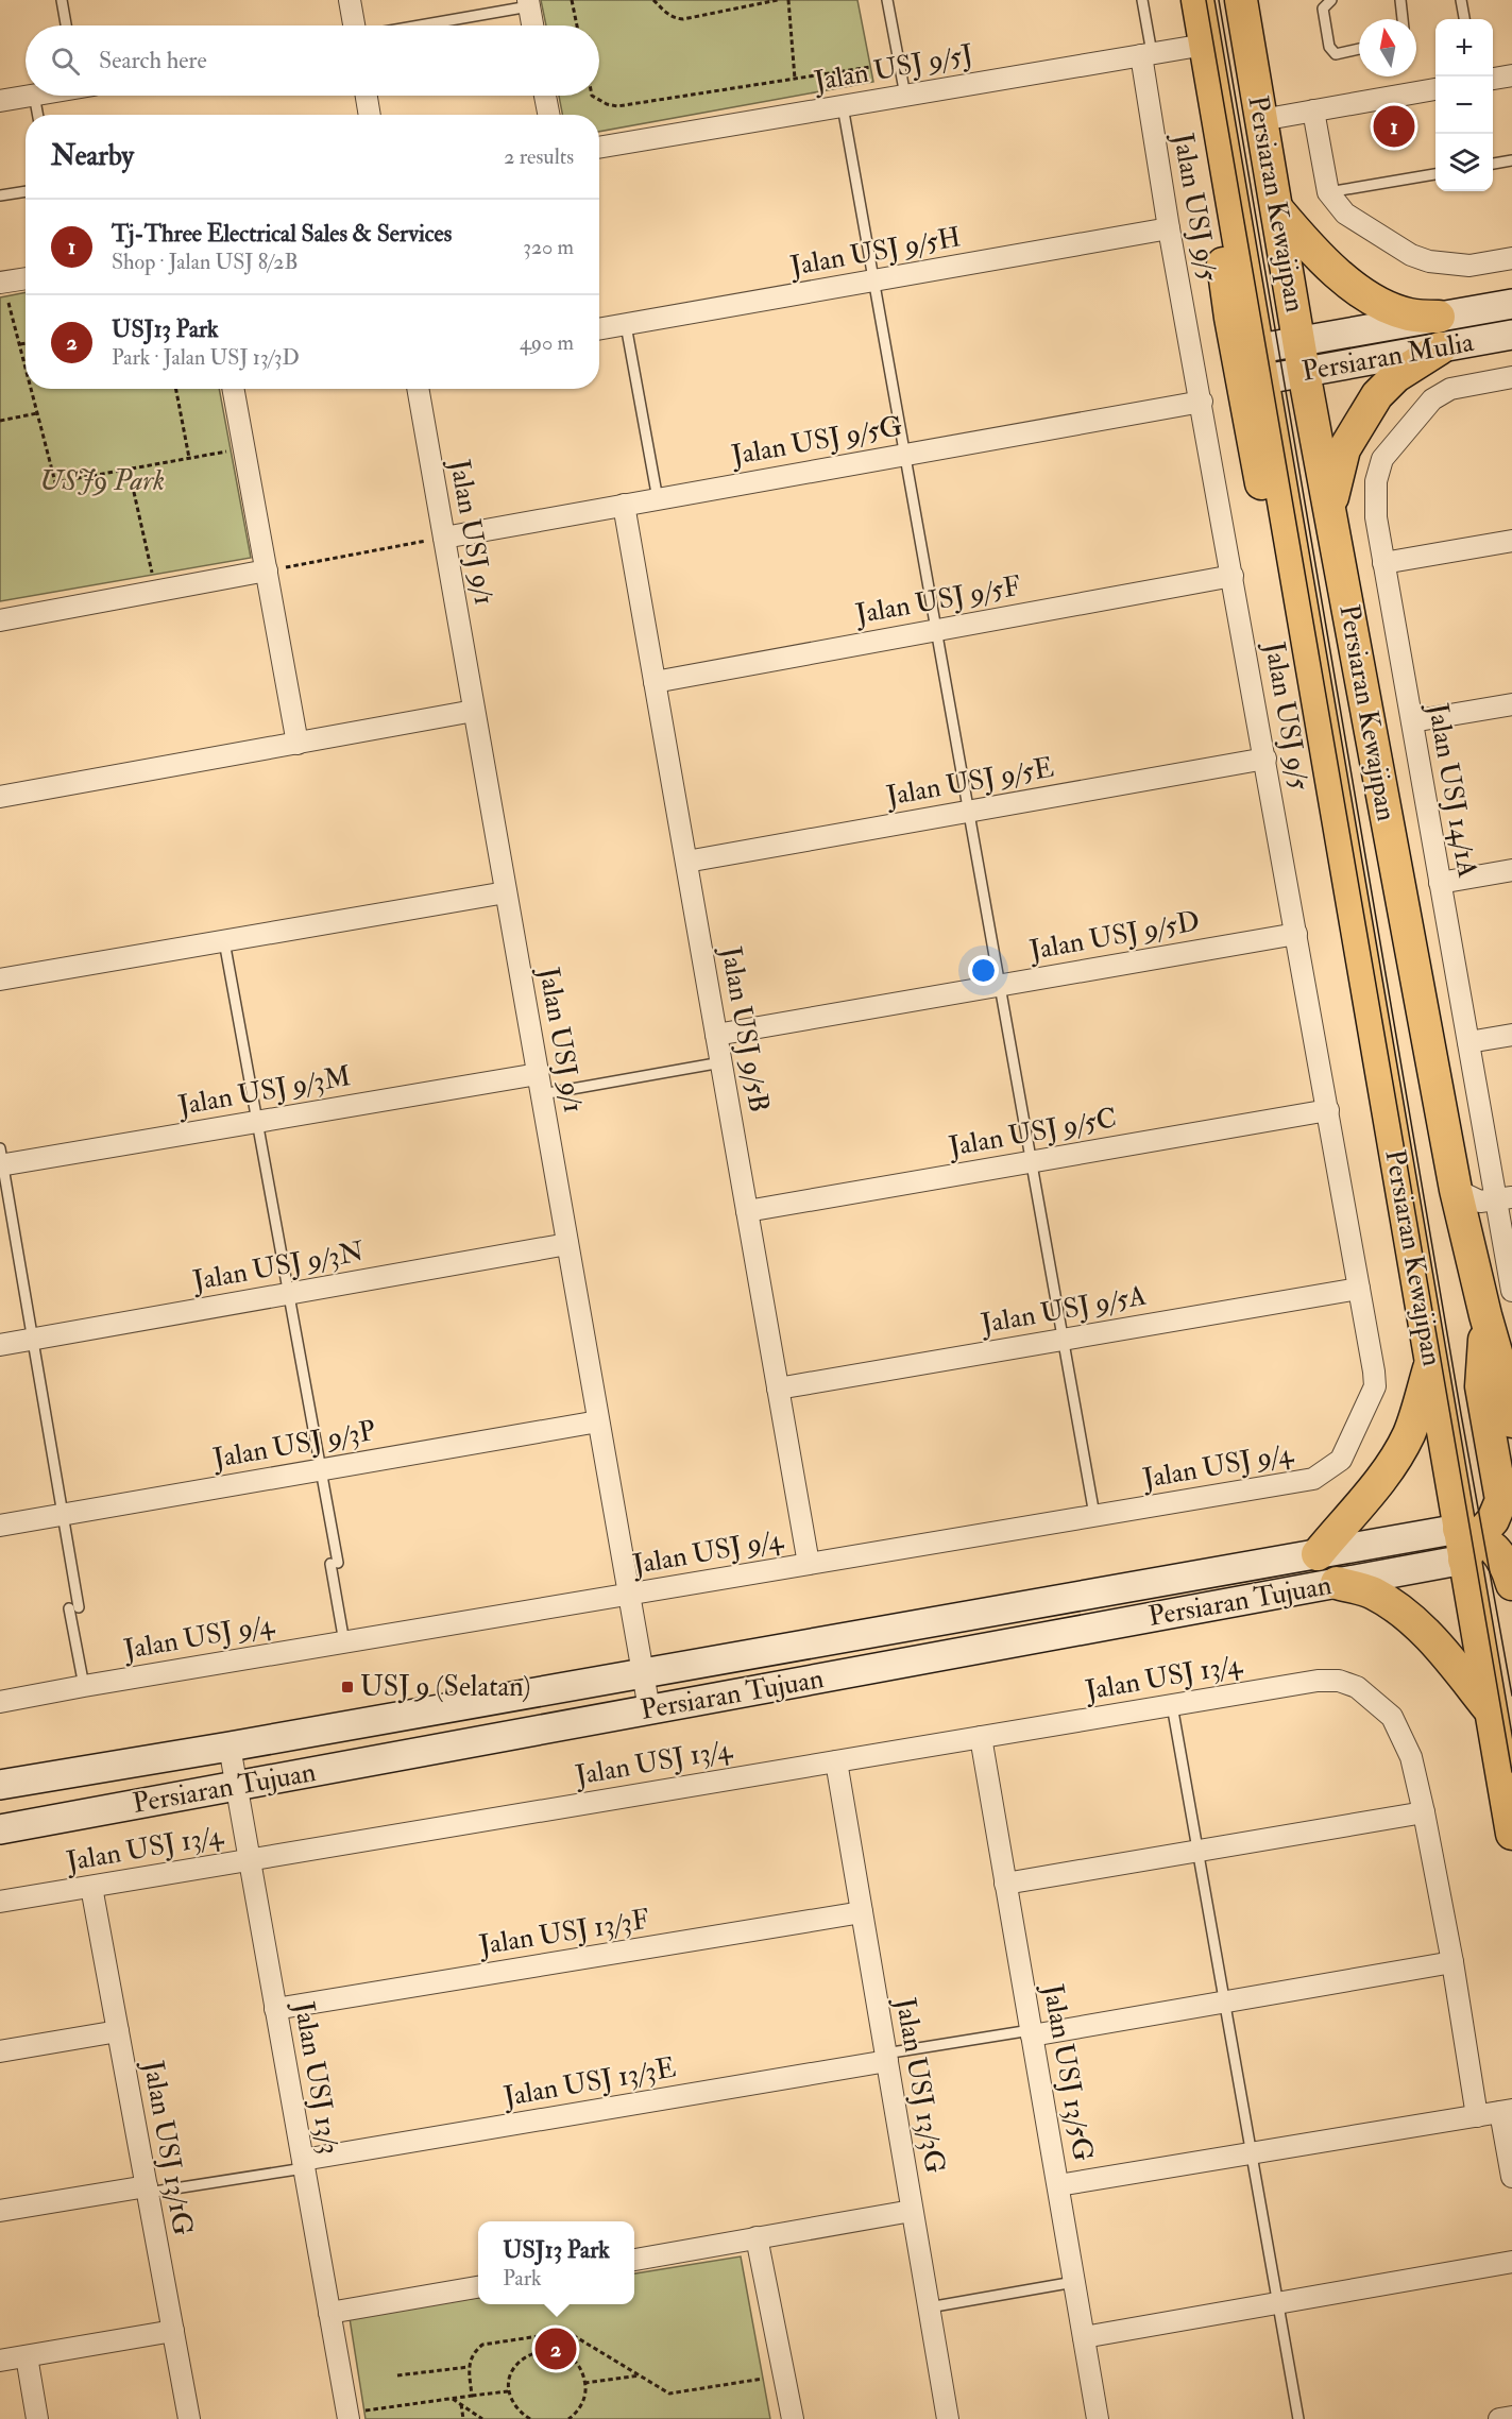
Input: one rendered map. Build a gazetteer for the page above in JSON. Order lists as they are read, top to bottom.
{
  "streets": {
    "main road": ["Persiaran Kewajipan", "Persiaran Mulia", "Persiaran Tujuan"],
    "street": [
      "Jalan USJ 9/5J",
      "Jalan USJ 9/5",
      "Jalan USJ 9/5H",
      "Jalan USJ 9/5G",
      "Jalan USJ 9/1",
      "Jalan USJ 9/5F",
      "Jalan USJ 9/5E",
      "Jalan USJ 14/1A",
      "Jalan USJ 9/5D",
      "Jalan USJ 9/5B",
      "Jalan USJ 9/3M",
      "Jalan USJ 9/5C",
      "Jalan USJ 9/3N",
      "Jalan USJ 9/5A",
      "Jalan USJ 9/3P",
      "Jalan USJ 9/4",
      "Jalan USJ 13/4",
      "Jalan USJ 13/3F",
      "Jalan USJ 13/5G",
      "Jalan USJ 13/3",
      "Jalan USJ 13/3E",
      "Jalan USJ 13/3G",
      "Jalan USJ 13/1G"
    ]
  },
  "crossings": [
    ["Jalan USJ 9/5J", "Persiaran Kewajipan"],
    ["Jalan USJ 9/5J", "Jalan USJ 9/5"],
    ["Persiaran Kewajipan", "Persiaran Mulia"],
    ["Persiaran Kewajipan", "Persiaran Tujuan"],
    ["Jalan USJ 9/5", "Jalan USJ 9/5H"],
    ["Jalan USJ 9/5", "Jalan USJ 9/5G"],
    ["Jalan USJ 9/5", "Jalan USJ 9/5F"],
    ["Jalan USJ 9/5", "Jalan USJ 9/5E"],
    ["Jalan USJ 9/5", "Jalan USJ 9/5D"],
    ["Jalan USJ 9/5", "Jalan USJ 9/5C"],
    ["Jalan USJ 9/5", "Jalan USJ 9/5A"],
    ["Jalan USJ 9/5", "Jalan USJ 9/4"],
    ["Jalan USJ 9/5G", "Jalan USJ 9/1"],
    ["Jalan USJ 9/5G", "Jalan USJ 9/5B"],
    ["Jalan USJ 9/1", "Jalan USJ 9/3M"],
    ["Jalan USJ 9/1", "Jalan USJ 9/3N"],
    ["Jalan USJ 9/1", "Jalan USJ 9/3P"],
    ["Jalan USJ 9/1", "Jalan USJ 9/4"],
    ["Jalan USJ 9/1", "Persiaran Tujuan"],
    ["Jalan USJ 9/5F", "Jalan USJ 9/5B"],
    ["Jalan USJ 9/5E", "Jalan USJ 9/5B"],
    ["Jalan USJ 9/5D", "Jalan USJ 9/5B"],
    ["Jalan USJ 9/5B", "Jalan USJ 9/5C"],
    ["Jalan USJ 9/5B", "Jalan USJ 9/5A"],
    ["Jalan USJ 9/5B", "Jalan USJ 9/4"],
    ["Persiaran Tujuan", "Jalan USJ 13/3"],
    ["Jalan USJ 13/4", "Jalan USJ 13/5G"],
    ["Jalan USJ 13/4", "Jalan USJ 13/3"],
    ["Jalan USJ 13/4", "Jalan USJ 13/3G"],
    ["Jalan USJ 13/4", "Jalan USJ 13/1G"],
    ["Jalan USJ 13/3F", "Jalan USJ 13/3"],
    ["Jalan USJ 13/3F", "Jalan USJ 13/3G"],
    ["Jalan USJ 13/3", "Jalan USJ 13/3E"],
    ["Jalan USJ 13/3E", "Jalan USJ 13/3G"]
  ],
  "parks": ["USJ9 Park"],
  "places": {
    "transit": ["USJ 9 (Selatan)"]
  },
  "north": "top",
  "page": {
    "map_buttons": ["+", "−"],
    "search": "Search here",
    "pins": ["1", "2"],
    "heading": ["Nearby", "2 results"],
    "list": [
      {
        "mark": "1",
        "name": "Tj-Three Electrical Sales & Services",
        "note": "Shop · Jalan USJ 8/2B",
        "value": "320 m"
      },
      {
        "mark": "2",
        "name": "USJ13 Park",
        "note": "Park · Jalan USJ 13/3D",
        "value": "490 m"
      }
    ],
    "popup": ["USJ13 Park", "Park"]
  }
}
